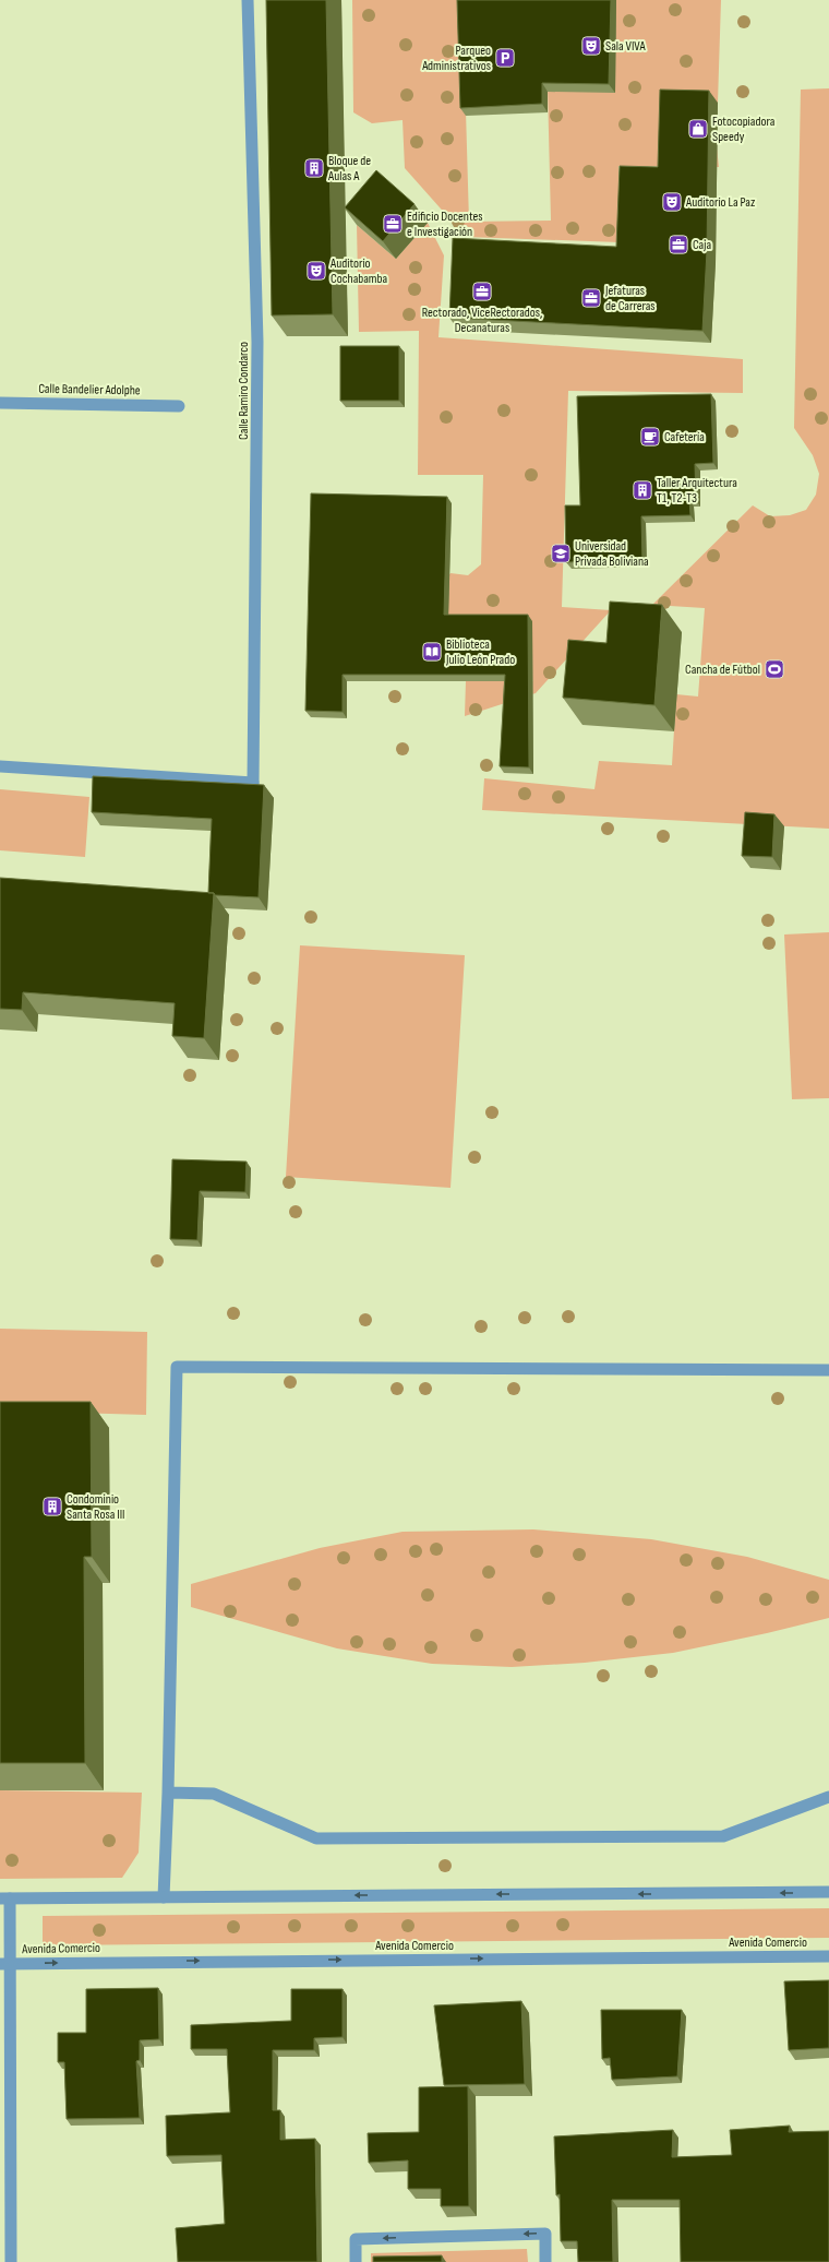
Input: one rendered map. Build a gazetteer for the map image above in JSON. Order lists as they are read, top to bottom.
{
  "streets": {
    "street": ["Calle Bandelier Adolphe", "Calle Ramiro Condarco", "Avenida Comercio"]
  },
  "places": {
    "theatre": ["Sala VIVA", "Auditorio La Paz", "Auditorio Cochabamba"],
    "parking": ["Parqueo Administrativos"],
    "shop": ["Fotocopiadora Speedy"],
    "building": ["Bloque de Aulas A", "Taller Arquitectura T1, T2-T3", "Condominio Santa Rosa III"],
    "office": [
      "Edificio Docentes e Investigación",
      "Caja",
      "Rectorado, ViceRectorados, Decanaturas",
      "Jefaturas de Carreras"
    ],
    "cafe": ["Cafetería"],
    "school or university": ["Universidad Privada Boliviana"],
    "library": ["Biblioteca Julio León Prado"],
    "sports": ["Cancha de Fútbol"]
  }
}
